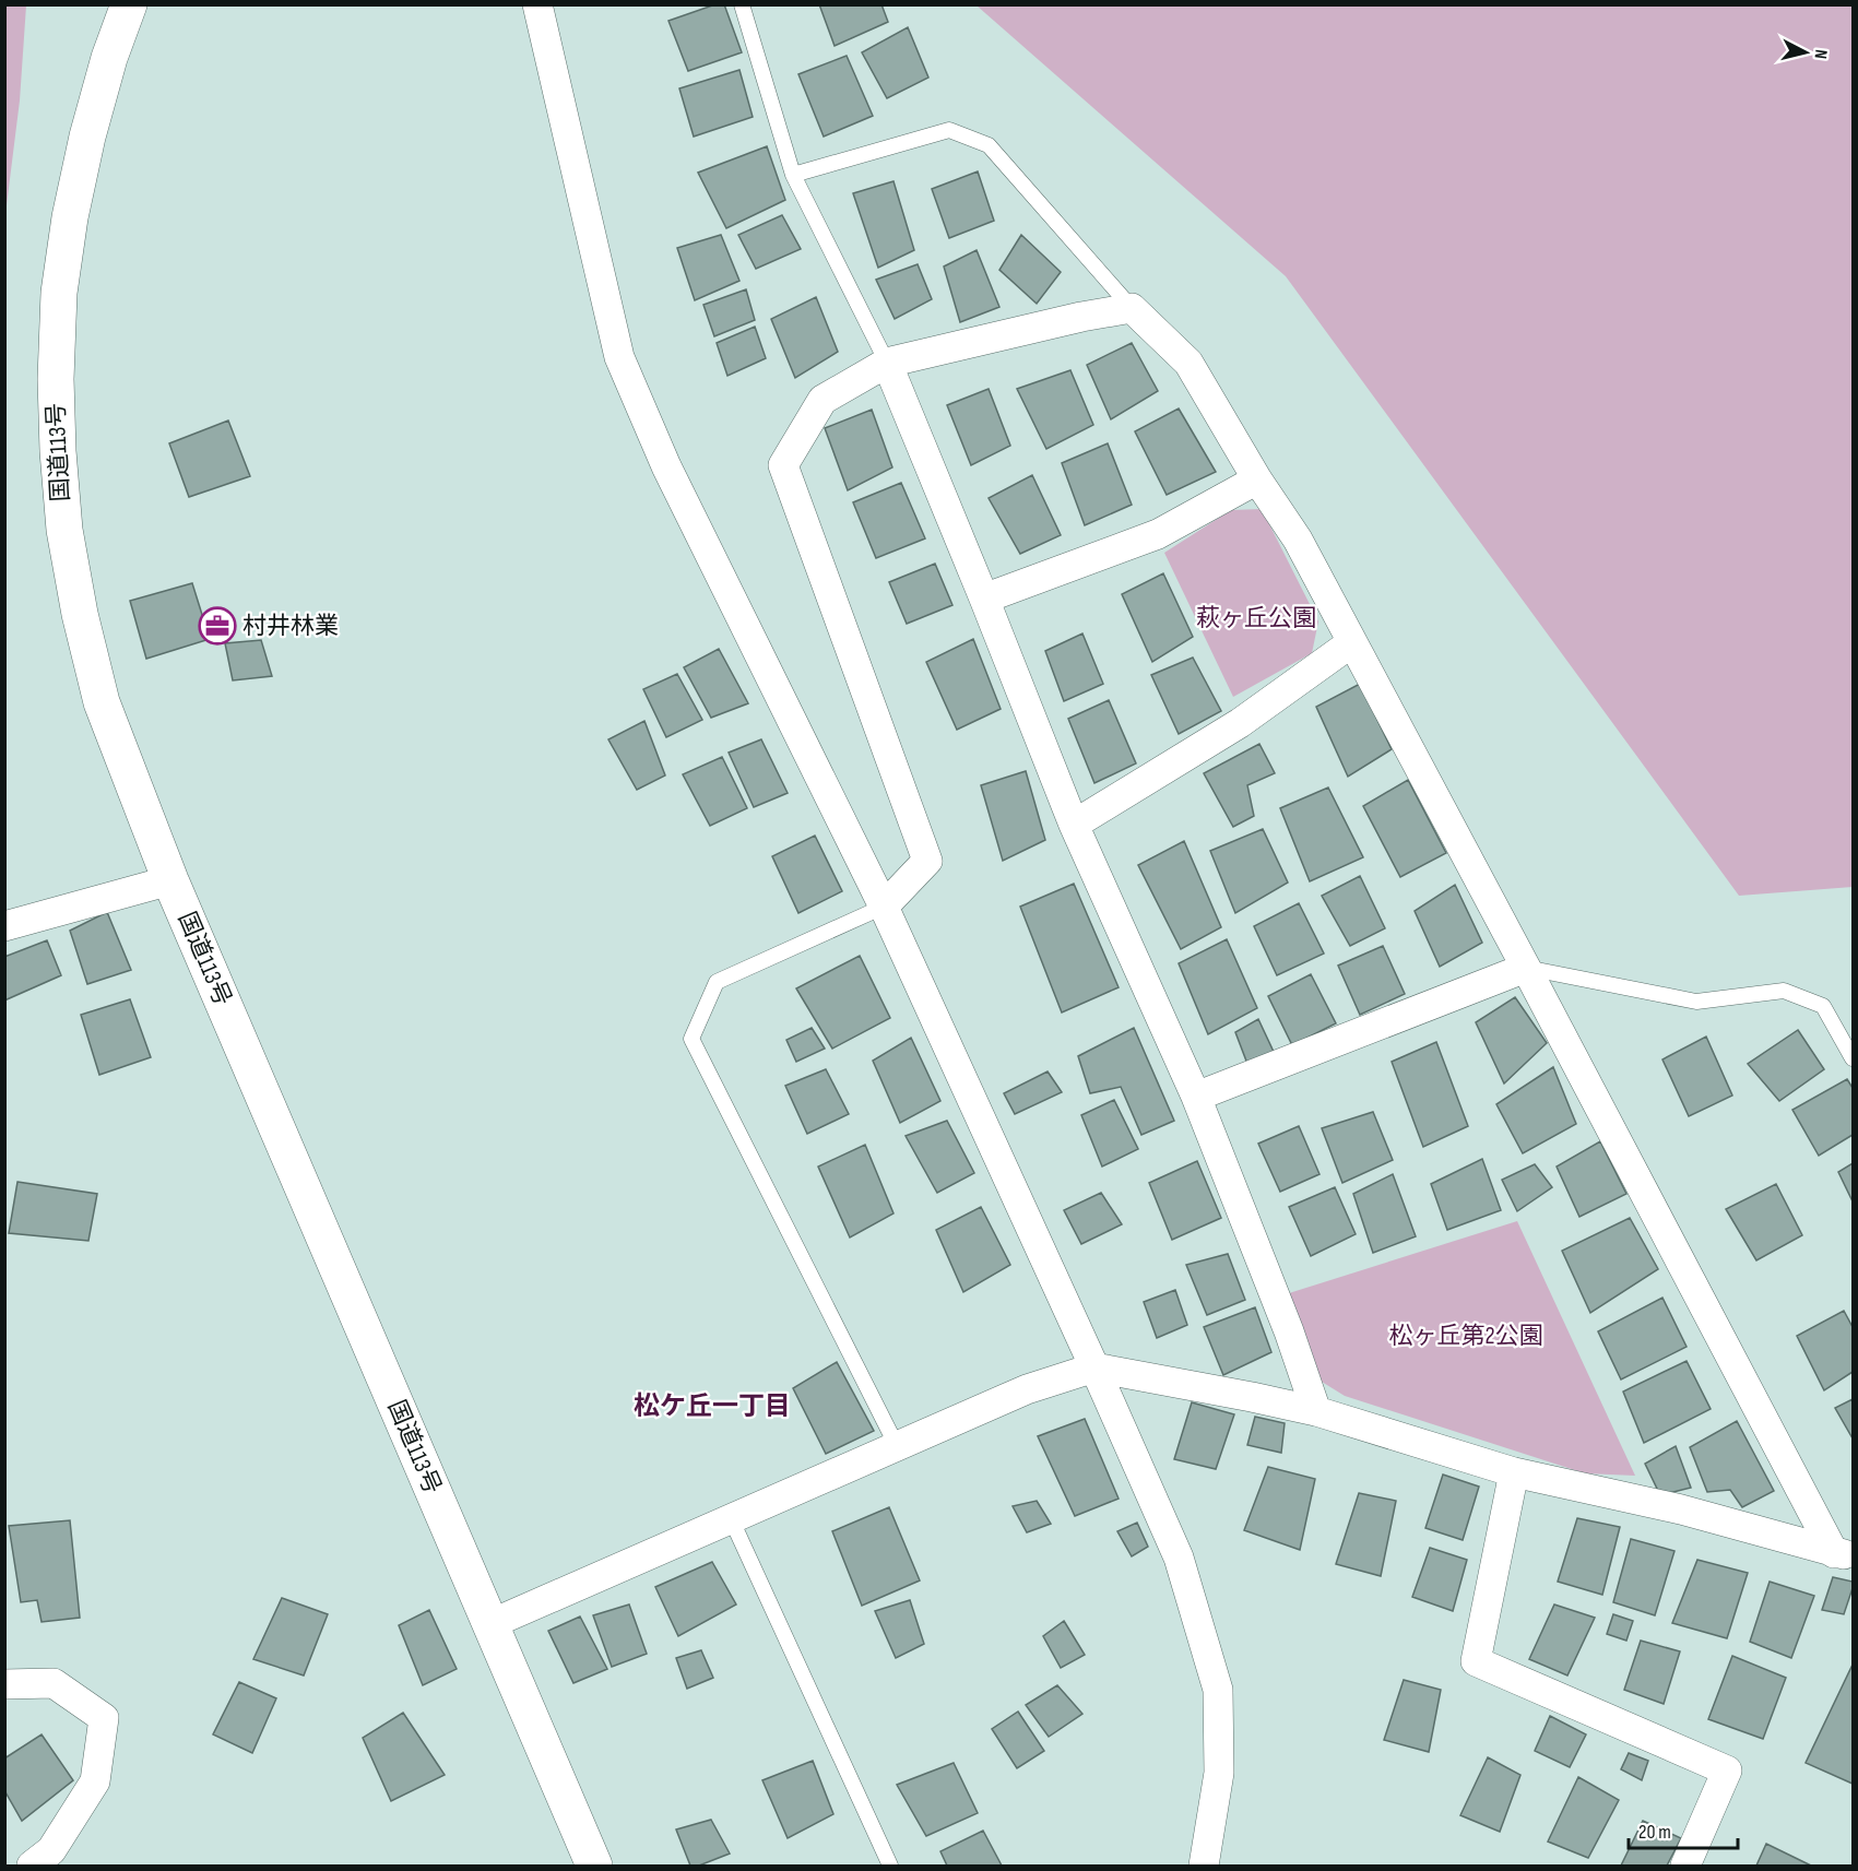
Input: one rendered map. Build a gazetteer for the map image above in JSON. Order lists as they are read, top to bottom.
{
  "streets": {
    "highway": ["国道113号"]
  },
  "districts": ["松ケ丘一丁目"],
  "parks": ["萩ヶ丘公園", "松ヶ丘第2公園"],
  "places": {
    "office": ["村井林業"]
  },
  "scale_bar": "20 m",
  "north": "right"
}
